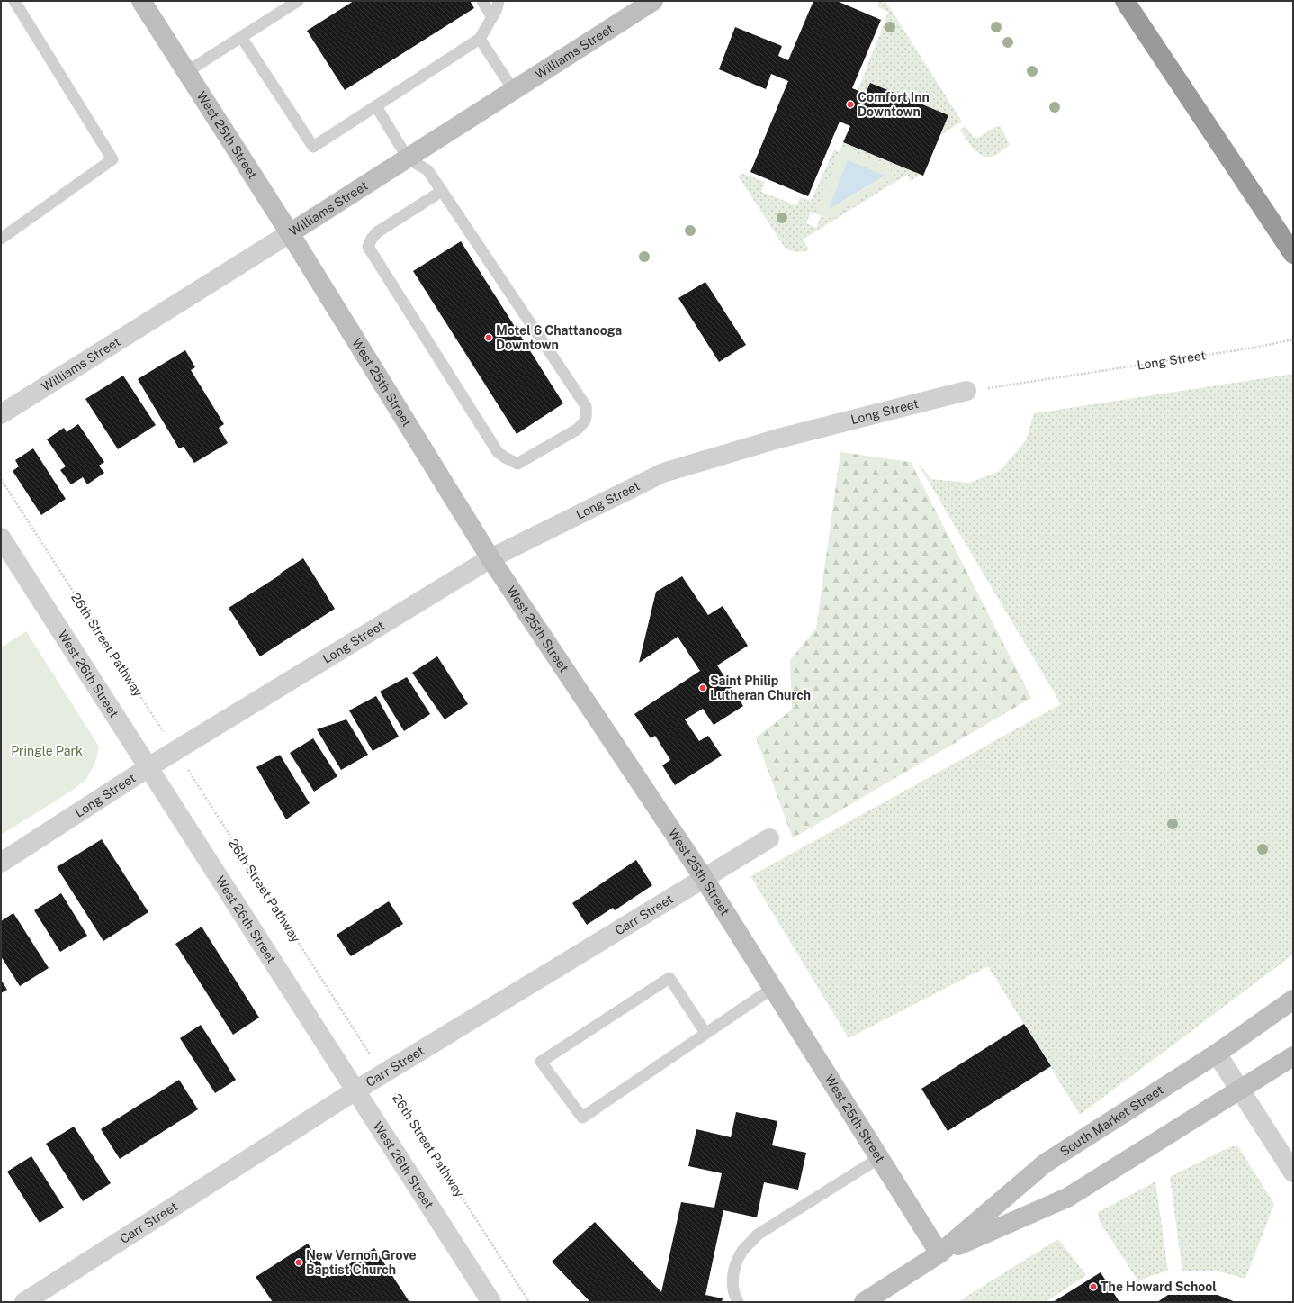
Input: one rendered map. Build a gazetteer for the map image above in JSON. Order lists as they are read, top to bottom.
{
  "streets": {
    "street": [
      "Williams Street",
      "West 25th Street",
      "Long Street",
      "West 26th Street",
      "Carr Street",
      "South Market Street"
    ],
    "path": ["26th Street Pathway"]
  },
  "crossings": [
    ["Williams Street", "West 25th Street"],
    ["West 25th Street", "Long Street"],
    ["West 25th Street", "Carr Street"],
    ["West 25th Street", "South Market Street"],
    ["Long Street", "26th Street Pathway"],
    ["Long Street", "West 26th Street"],
    ["26th Street Pathway", "Carr Street"],
    ["West 26th Street", "Carr Street"]
  ],
  "parks": ["Pringle Park"],
  "places": [
    "Comfort Inn Downtown",
    "Motel 6 Chattanooga Downtown",
    "Saint Philip Lutheran Church",
    "New Vernon Grove Baptist Church",
    "The Howard School"
  ]
}
